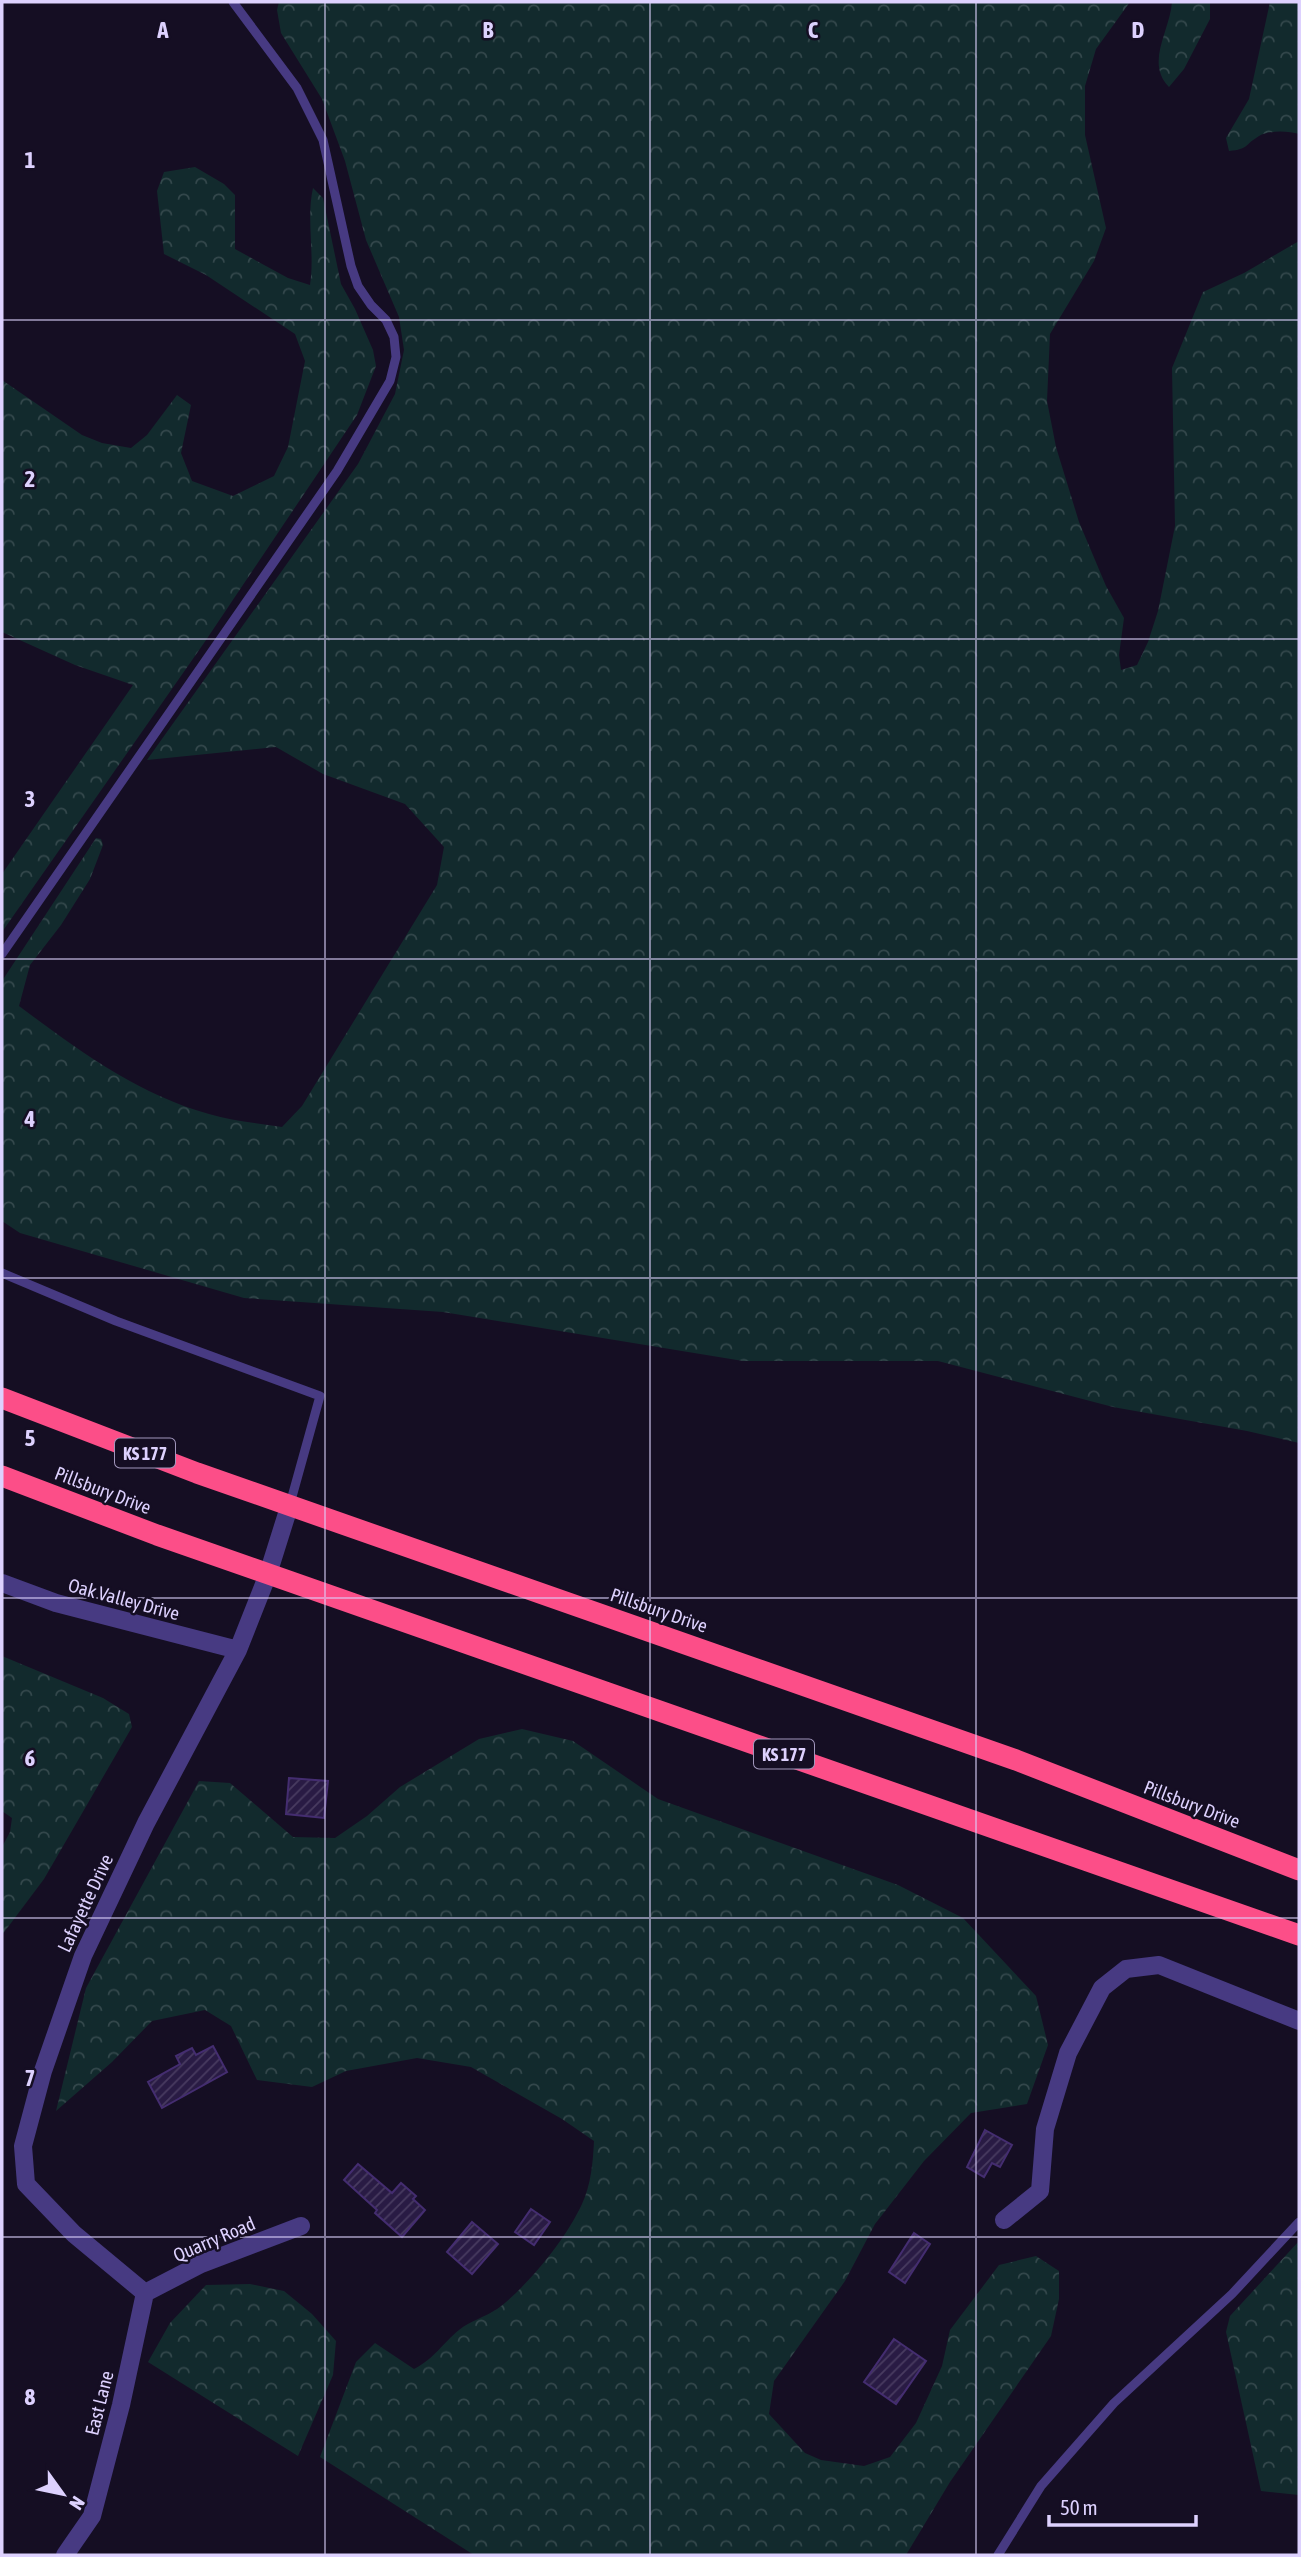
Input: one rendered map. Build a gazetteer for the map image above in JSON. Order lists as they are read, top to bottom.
{
  "streets": {
    "highway": ["KS 177", "Pillsbury Drive"],
    "street": [
      "Oak Valley Drive",
      "Lafayette Drive",
      "Quarry Road",
      "East Lane"
    ]
  },
  "crossings": [
    ["Pillsbury Drive", "Lafayette Drive"],
    ["Oak Valley Drive", "Lafayette Drive"],
    ["Lafayette Drive", "Quarry Road"],
    ["Lafayette Drive", "East Lane"],
    ["Quarry Road", "East Lane"]
  ],
  "scale_bar": "50 m",
  "north": "bottom right",
  "grid": {
    "columns": [
      "A",
      "B",
      "C",
      "D"
    ],
    "rows": [
      "1",
      "2",
      "3",
      "4",
      "5",
      "6",
      "7",
      "8"
    ]
  }
}
